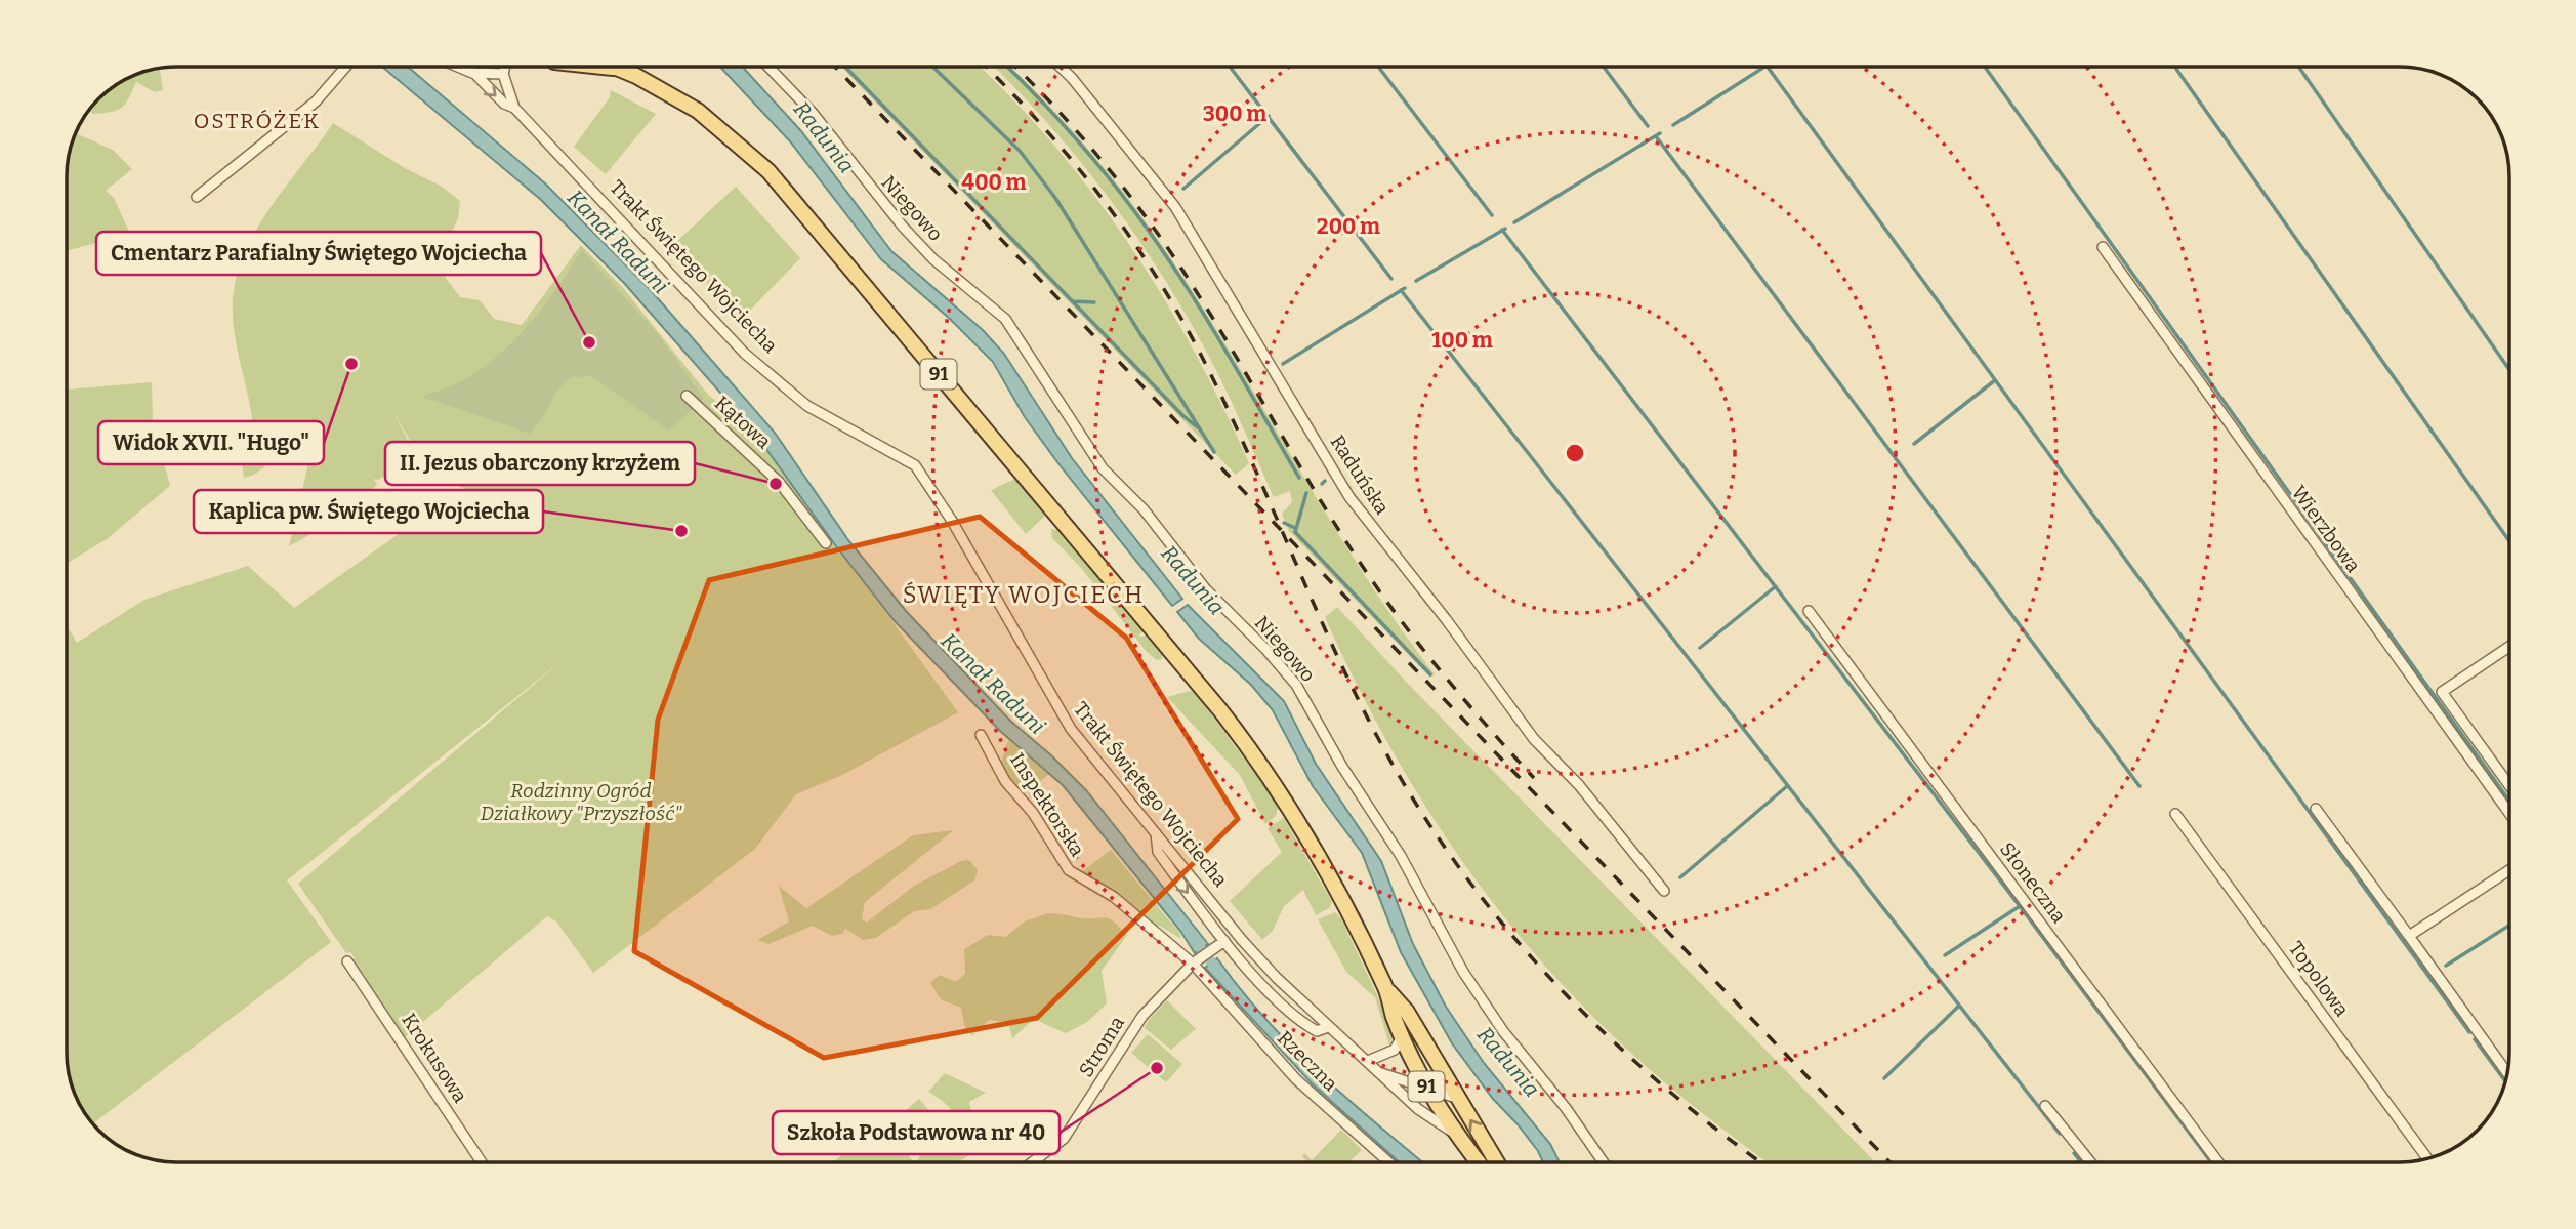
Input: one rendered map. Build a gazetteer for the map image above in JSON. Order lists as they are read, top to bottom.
{
  "streets": {
    "main road": ["Trakt Świętego Wojciecha", "91"],
    "street": [
      "Niegowo",
      "Kątowa",
      "Raduńska",
      "Wierzbowa",
      "Inspektorska",
      "Słoneczna",
      "Topolowa",
      "Stroma",
      "Krokusowa",
      "Rzeczna"
    ]
  },
  "crossings": [
    ["Inspektorska", "Stroma"],
    ["Inspektorska", "Rzeczna"],
    ["Stroma", "Rzeczna"]
  ],
  "districts": ["OSTRÓŻEK", "ŚWIĘTY WOJCIECH"],
  "water": ["Radunia", "Kanał Raduni"],
  "parks": ["Rodzinny Ogród Działkowy \"Przyszłość\""],
  "places": [
    "Cmentarz Parafialny Świętego Wojciecha",
    "Widok XVII. \"Hugo\"",
    "II. Jezus obarczony krzyżem",
    "Kaplica pw. Świętego Wojciecha",
    "Szkoła Podstawowa nr 40"
  ],
  "rings": [
    "300 m",
    "400 m",
    "200 m",
    "100 m"
  ]
}
